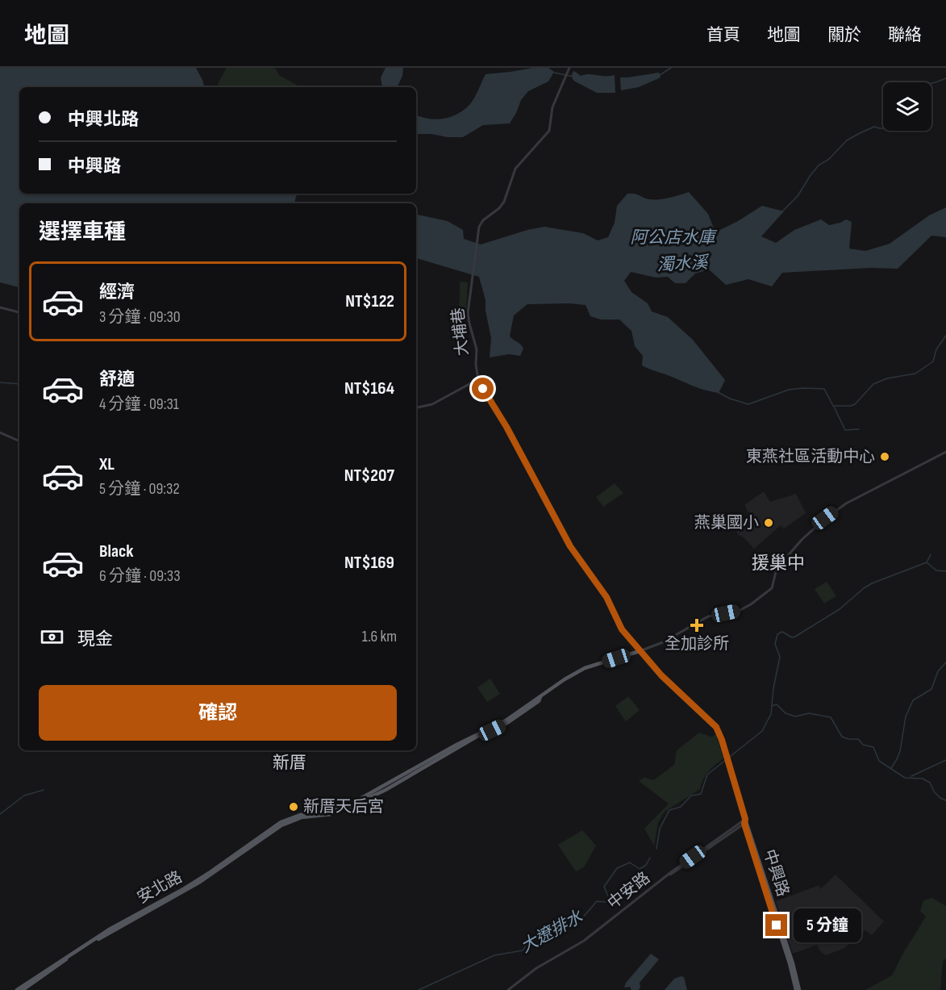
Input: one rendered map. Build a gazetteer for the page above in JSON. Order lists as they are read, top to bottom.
{
  "streets": {
    "main road": ["中興路", "安北路"],
    "street": ["大埔巷", "中安路"]
  },
  "crossings": [
    ["中興路", "中安路"]
  ],
  "districts": ["援巢中", "新厝"],
  "water": ["阿公店水庫", "濁水溪", "大遼排水"],
  "places": {
    "other": ["東燕社區活動中心", "燕巢國小", "新厝天后宮"],
    "health": ["全加診所"]
  },
  "page": {
    "header": "地圖",
    "nav": [
      "首頁",
      "地圖",
      "關於",
      "聯絡"
    ],
    "banner": ["中興北路", "中興路"],
    "heading": "選擇車種",
    "list": [
      {
        "name": "經濟",
        "note": "3 分鐘 · 09:30",
        "value": "NT$122"
      },
      {
        "name": "舒適",
        "note": "4 分鐘 · 09:31",
        "value": "NT$164"
      },
      {
        "name": "XL",
        "note": "5 分鐘 · 09:32",
        "value": "NT$207"
      },
      {
        "name": "Black",
        "note": "6 分鐘 · 09:33",
        "value": "NT$169"
      }
    ],
    "pay": ["現金", "1.6 km"],
    "buttons": "確認",
    "bubble": "5 分鐘"
  }
}
